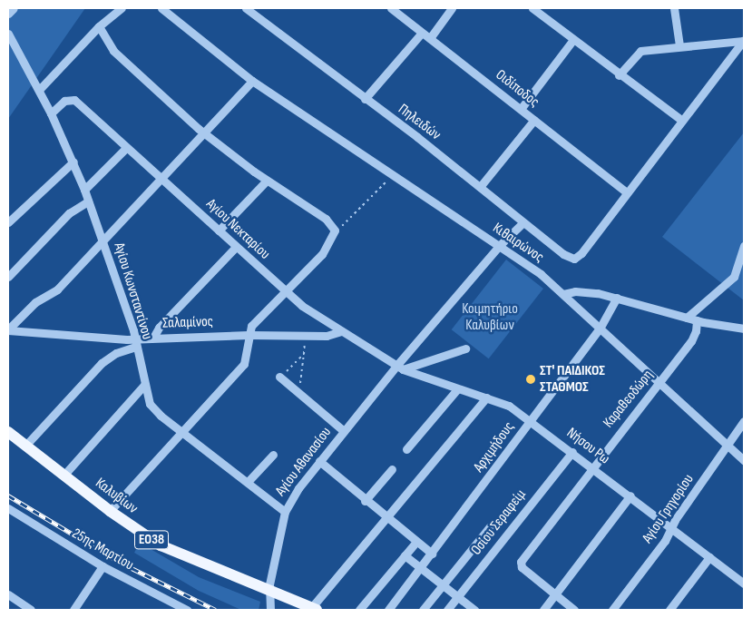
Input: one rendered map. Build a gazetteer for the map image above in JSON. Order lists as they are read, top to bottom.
{
  "streets": {
    "main road": ["Καλυβίων", "ΕΟ38"],
    "street": [
      "Οιδίποδος",
      "Πηλειδών",
      "Αγίου Νεκταρίου",
      "Κιθαιρώνος",
      "Αγίου Κωνσταντίνου",
      "Σαλαμίνος",
      "Καραθεοδώρη",
      "Νήσου Ρω",
      "Αρχιμήδους",
      "Αγίου Αθανασίου",
      "Αγίου Γρηγορίου",
      "Οσίου Σεραφείμ",
      "25ης Μαρτίου"
    ]
  },
  "crossings": [
    ["Οιδίποδος", "Πηλειδών"],
    ["Πηλειδών", "Αγίου Αθανασίου"],
    ["Αγίου Νεκταρίου", "Αγίου Κωνσταντίνου"],
    ["Αγίου Νεκταρίου", "Σαλαμίνος"],
    ["Αγίου Νεκταρίου", "Νήσου Ρω"],
    ["Αγίου Νεκταρίου", "Αγίου Αθανασίου"],
    ["Κιθαιρώνος", "Καραθεοδώρη"],
    ["Κιθαιρώνος", "Αρχιμήδους"],
    ["Κιθαιρώνος", "Αγίου Αθανασίου"],
    ["Κιθαιρώνος", "Αγίου Γρηγορίου"],
    ["Αγίου Κωνσταντίνου", "Σαλαμίνος"],
    ["Αγίου Κωνσταντίνου", "Αγίου Αθανασίου"],
    ["Καραθεοδώρη", "Νήσου Ρω"],
    ["Νήσου Ρω", "Αρχιμήδους"],
    ["Νήσου Ρω", "Αγίου Αθανασίου"],
    ["Νήσου Ρω", "Αγίου Γρηγορίου"],
    ["Νήσου Ρω", "Οσίου Σεραφείμ"],
    ["Αγίου Αθανασίου", "Καλυβίων"]
  ],
  "parks": ["Κοιμητήριο Καλυβίων"],
  "places": ["ΣΤ' ΠΑΙΔΙΚΟΣ ΣΤΑΘΜΟΣ"]
}
